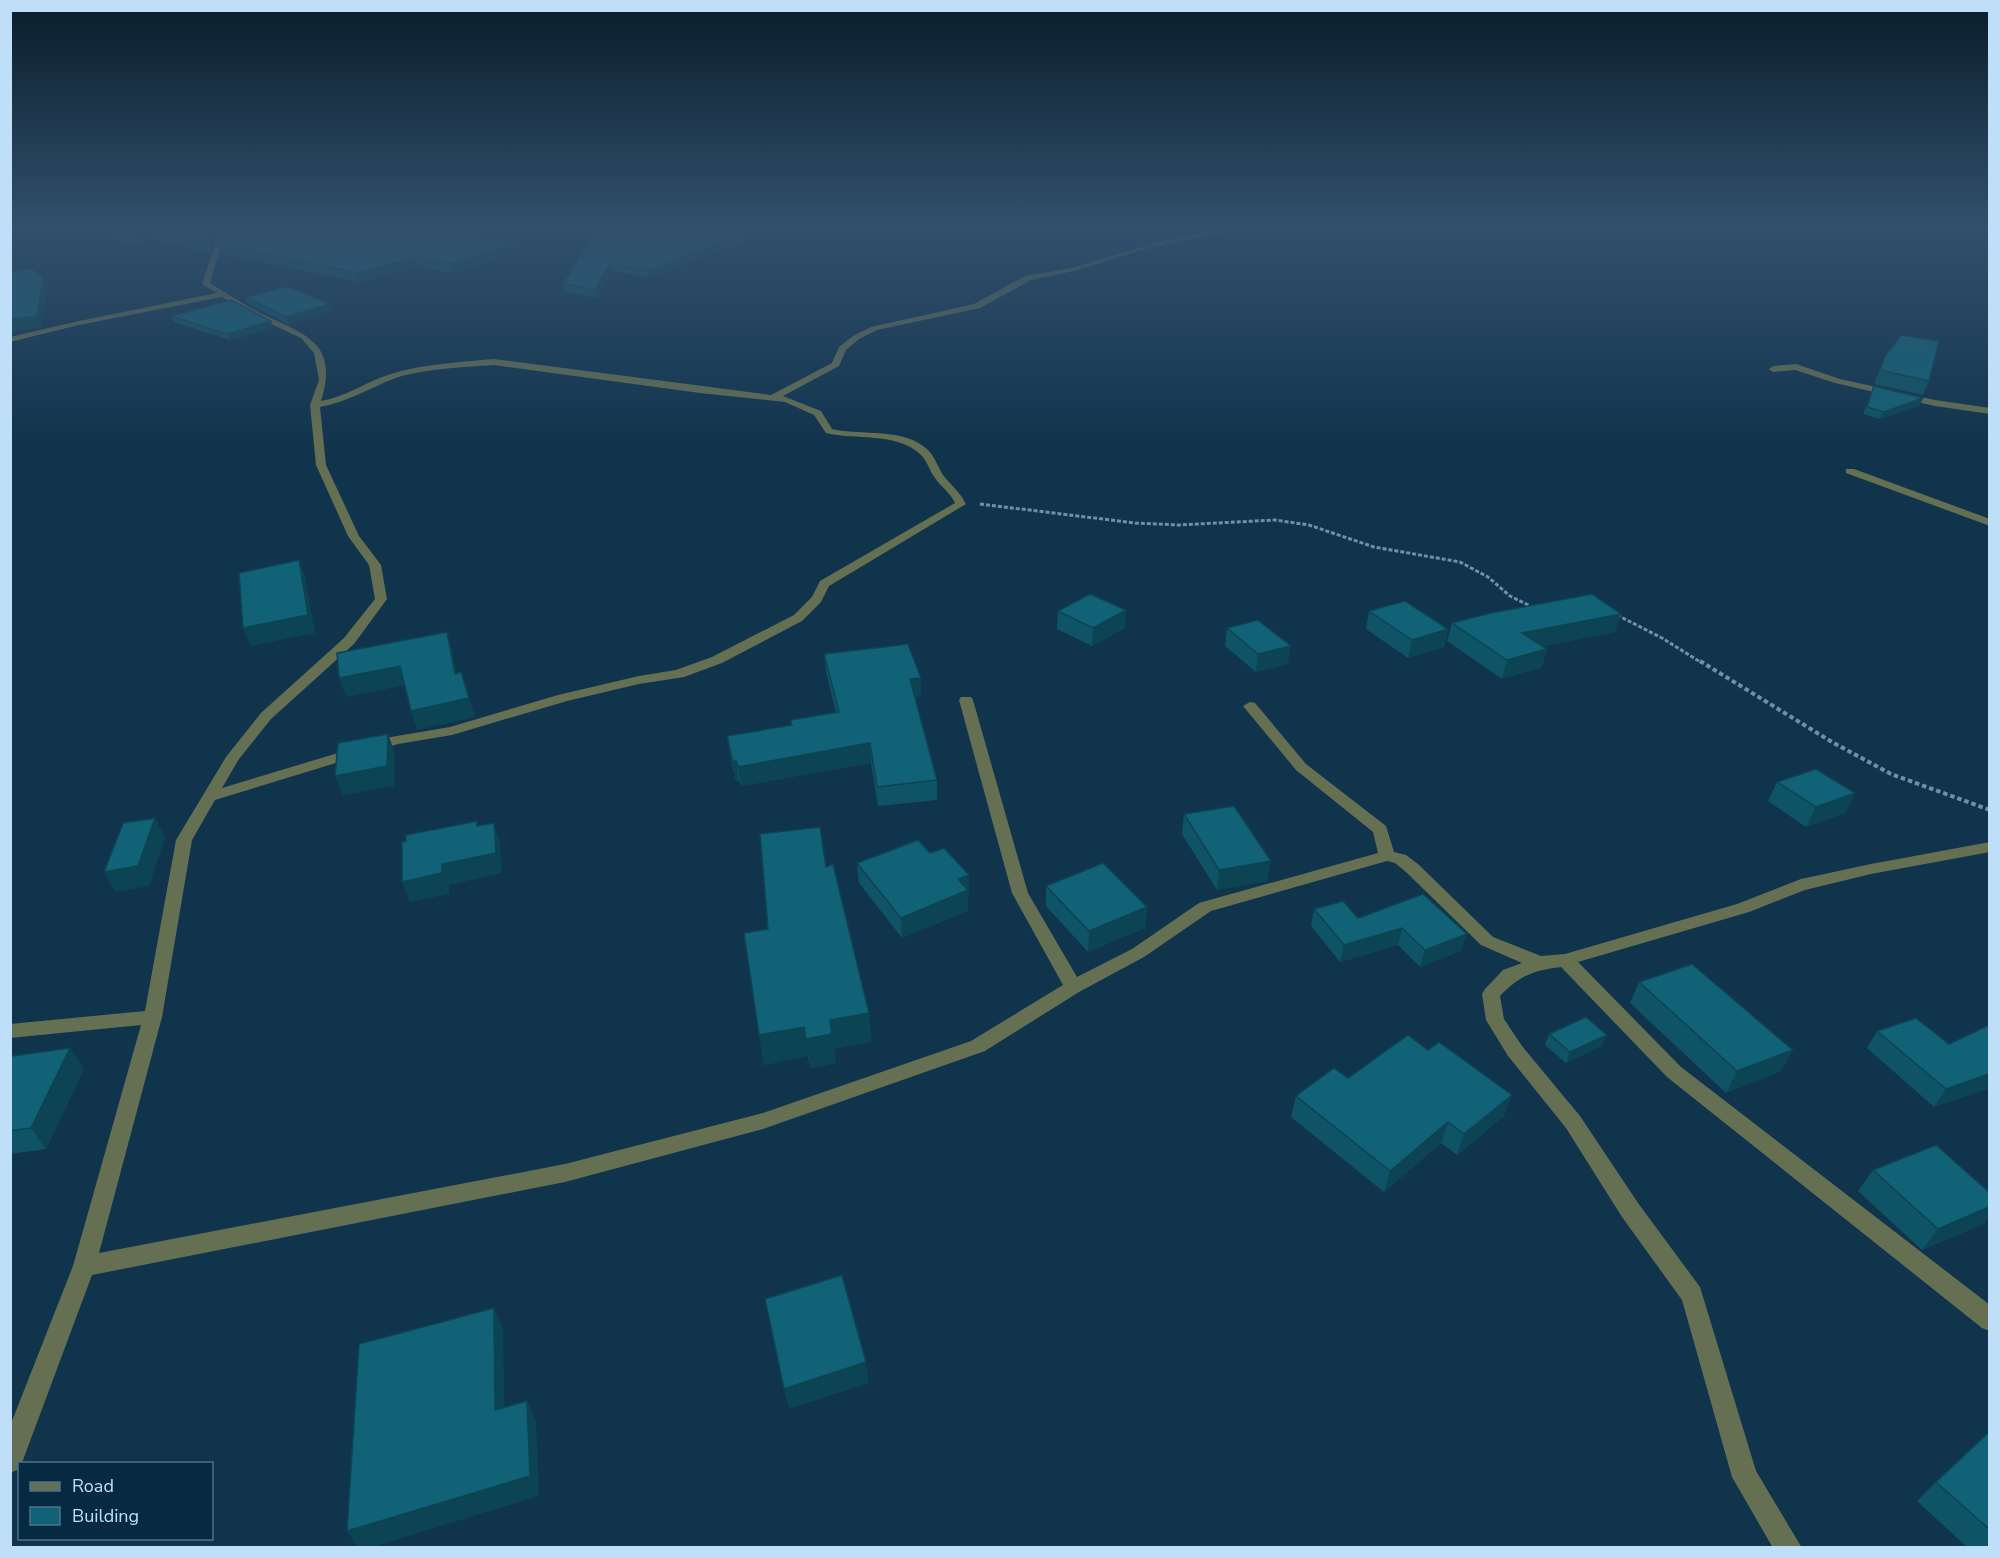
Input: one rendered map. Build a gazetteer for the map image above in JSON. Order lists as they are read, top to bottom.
{
  "legend": ["Road", "Building"]
}
